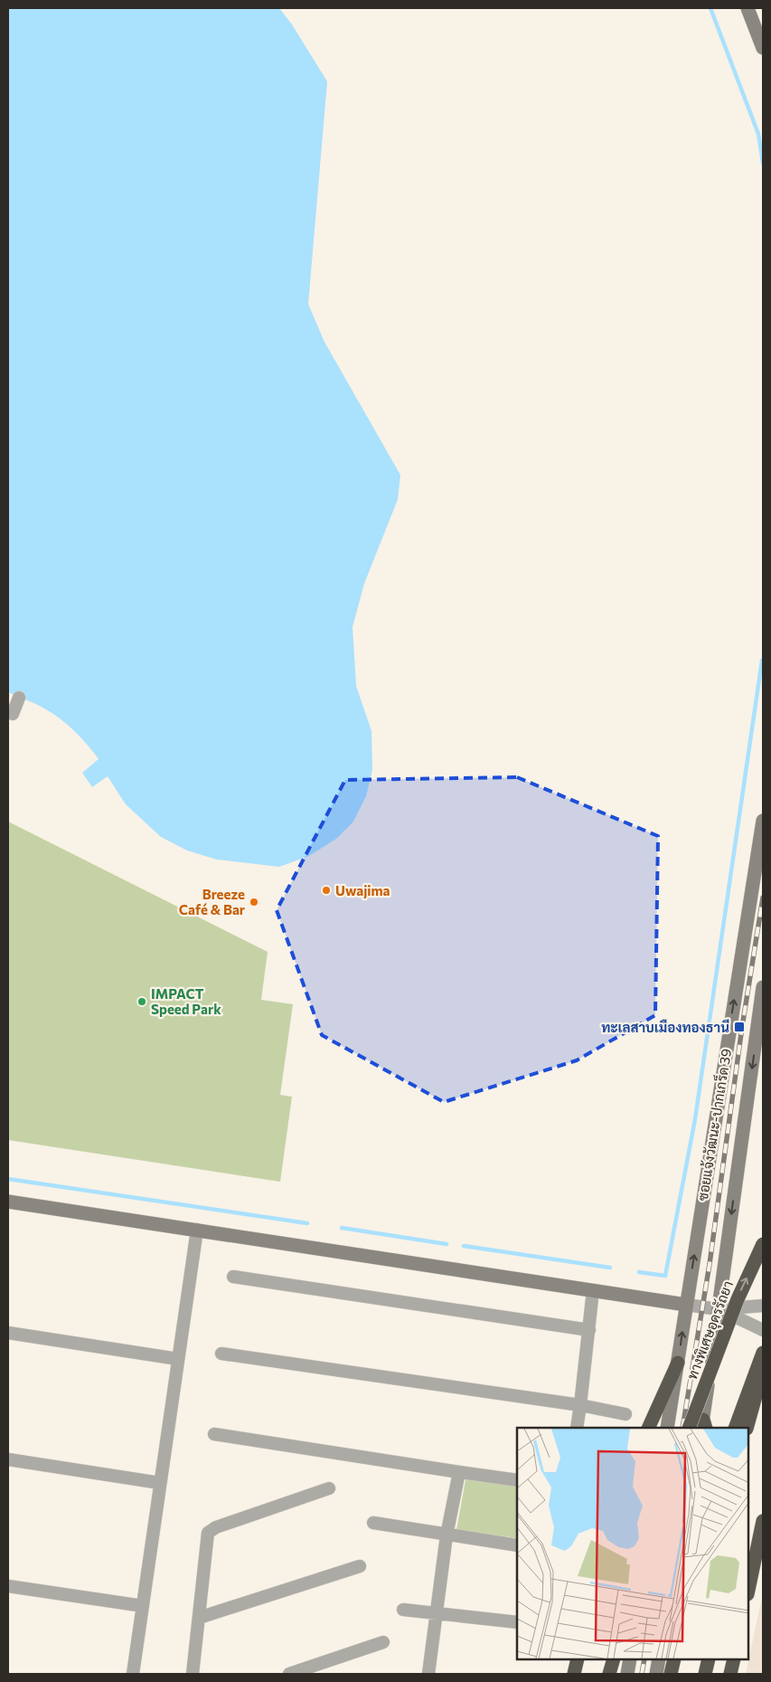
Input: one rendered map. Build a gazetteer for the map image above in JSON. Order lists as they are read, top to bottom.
{
  "streets": {
    "highway": ["ทางพิเศษอุดรรัถยา"],
    "main road": ["ซอยแจ้งวัฒนะ-ปากเกร็ด 39"]
  },
  "places": {
    "other": ["Uwajima", "Breeze Café & Bar", "IMPACT Speed Park"],
    "transit": ["ทะเลสาบเมืองทองธานี"]
  }
}
